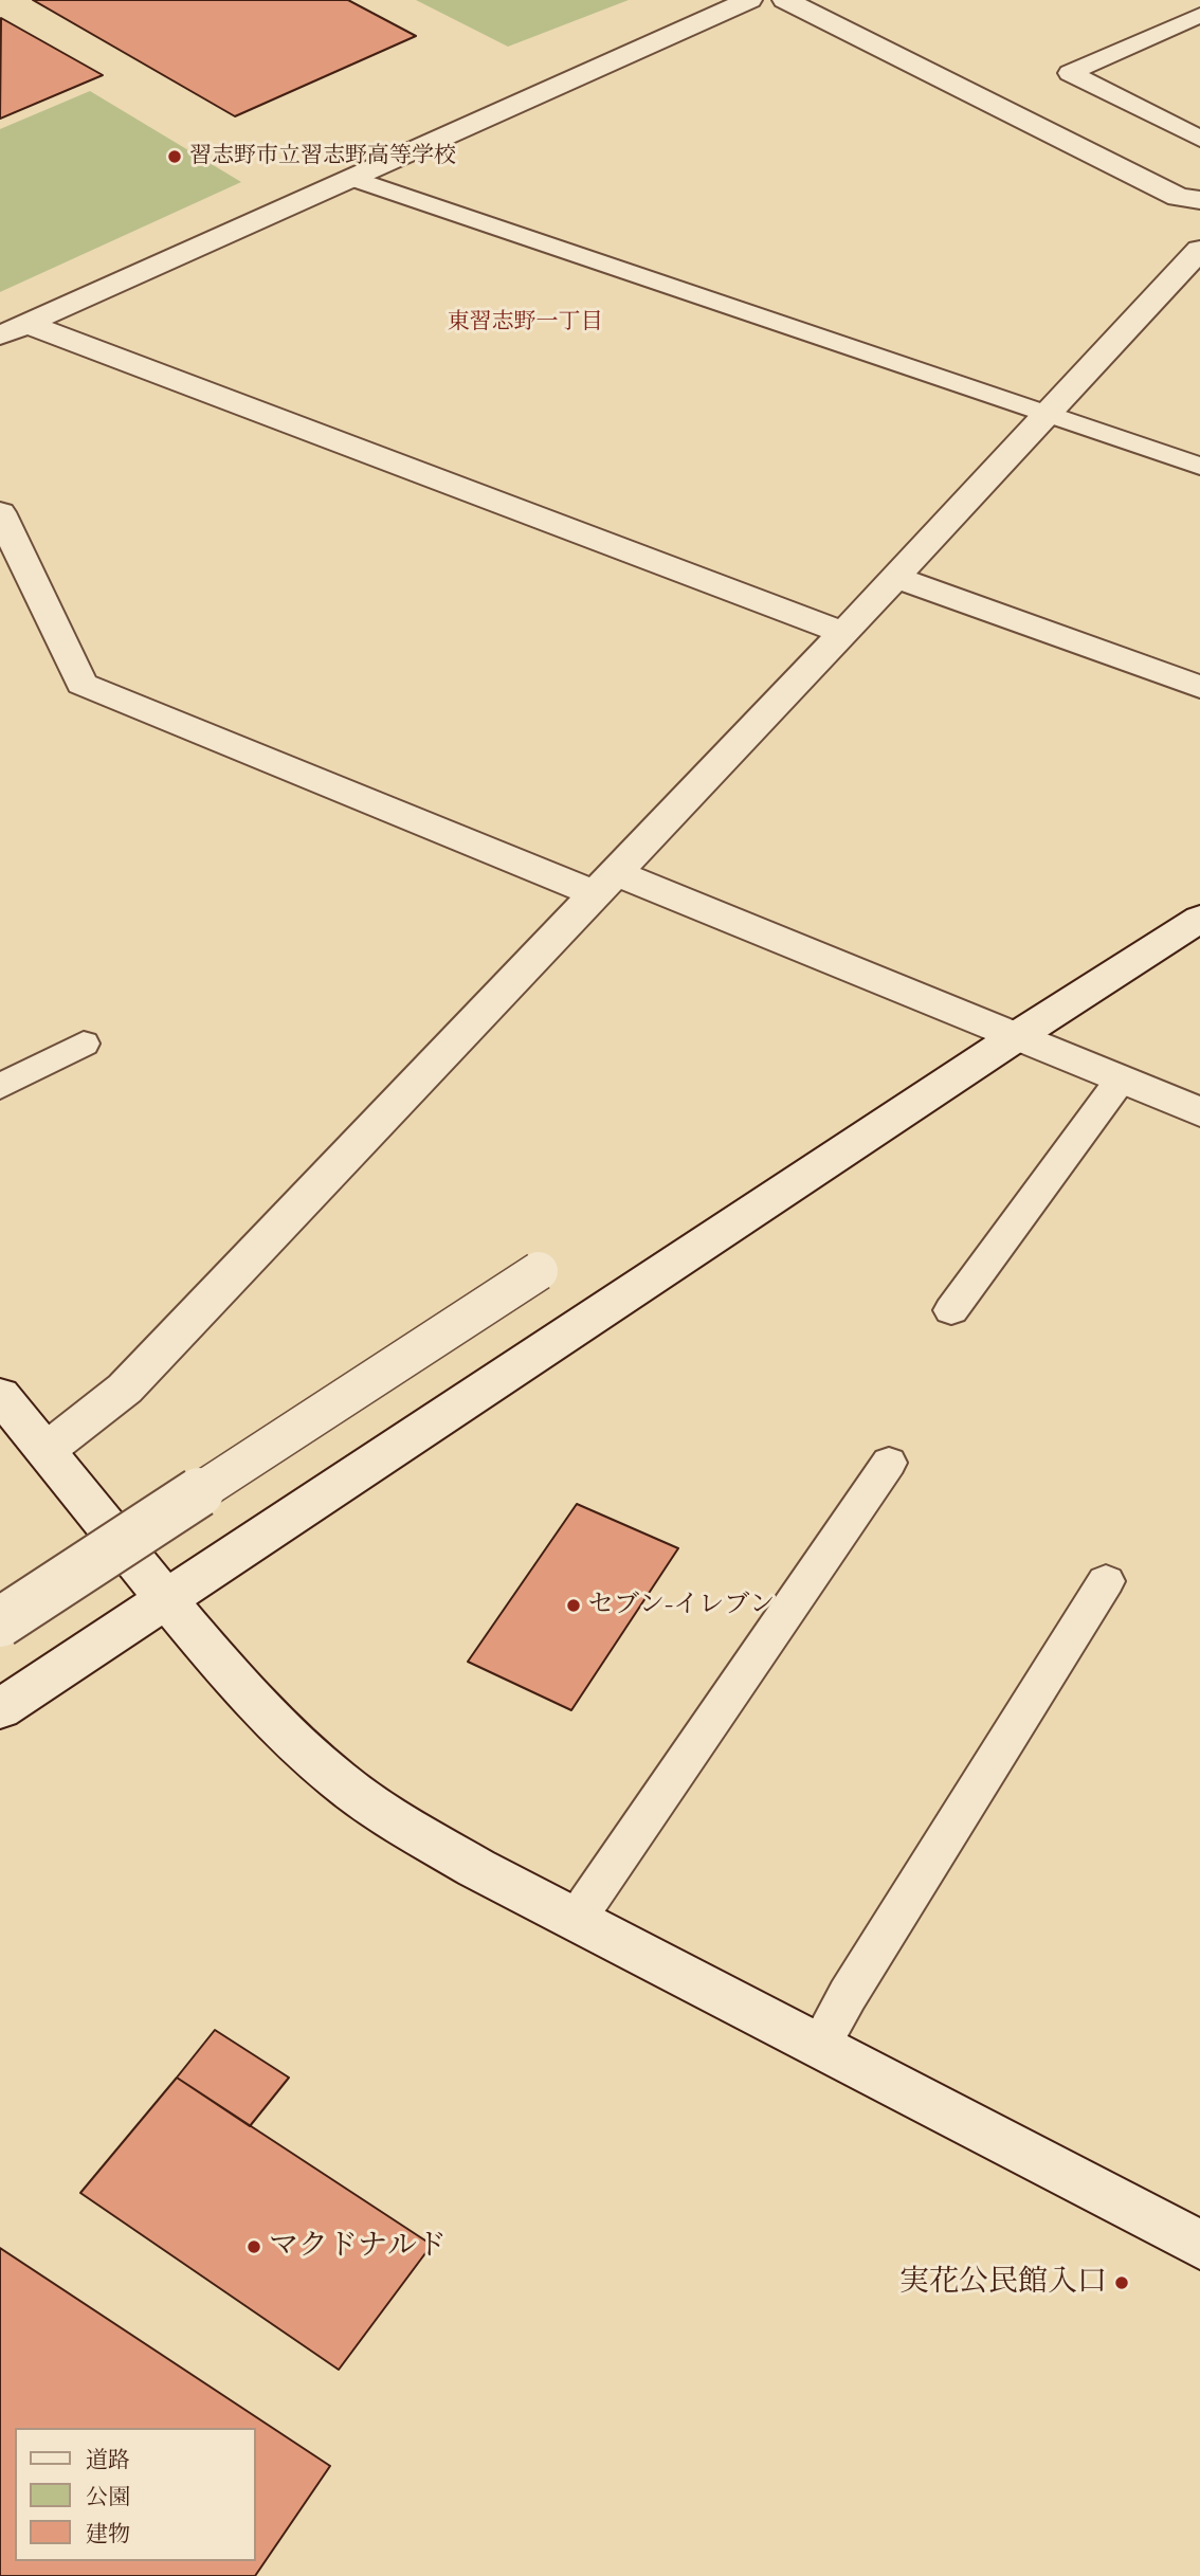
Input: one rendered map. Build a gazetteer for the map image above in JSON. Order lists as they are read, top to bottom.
{
  "districts": ["東習志野一丁目"],
  "places": [
    "習志野市立習志野高等学校",
    "セブン-イレブン",
    "マクドナルド",
    "実花公民館入口"
  ],
  "legend": ["道路", "公園", "建物"]
}
